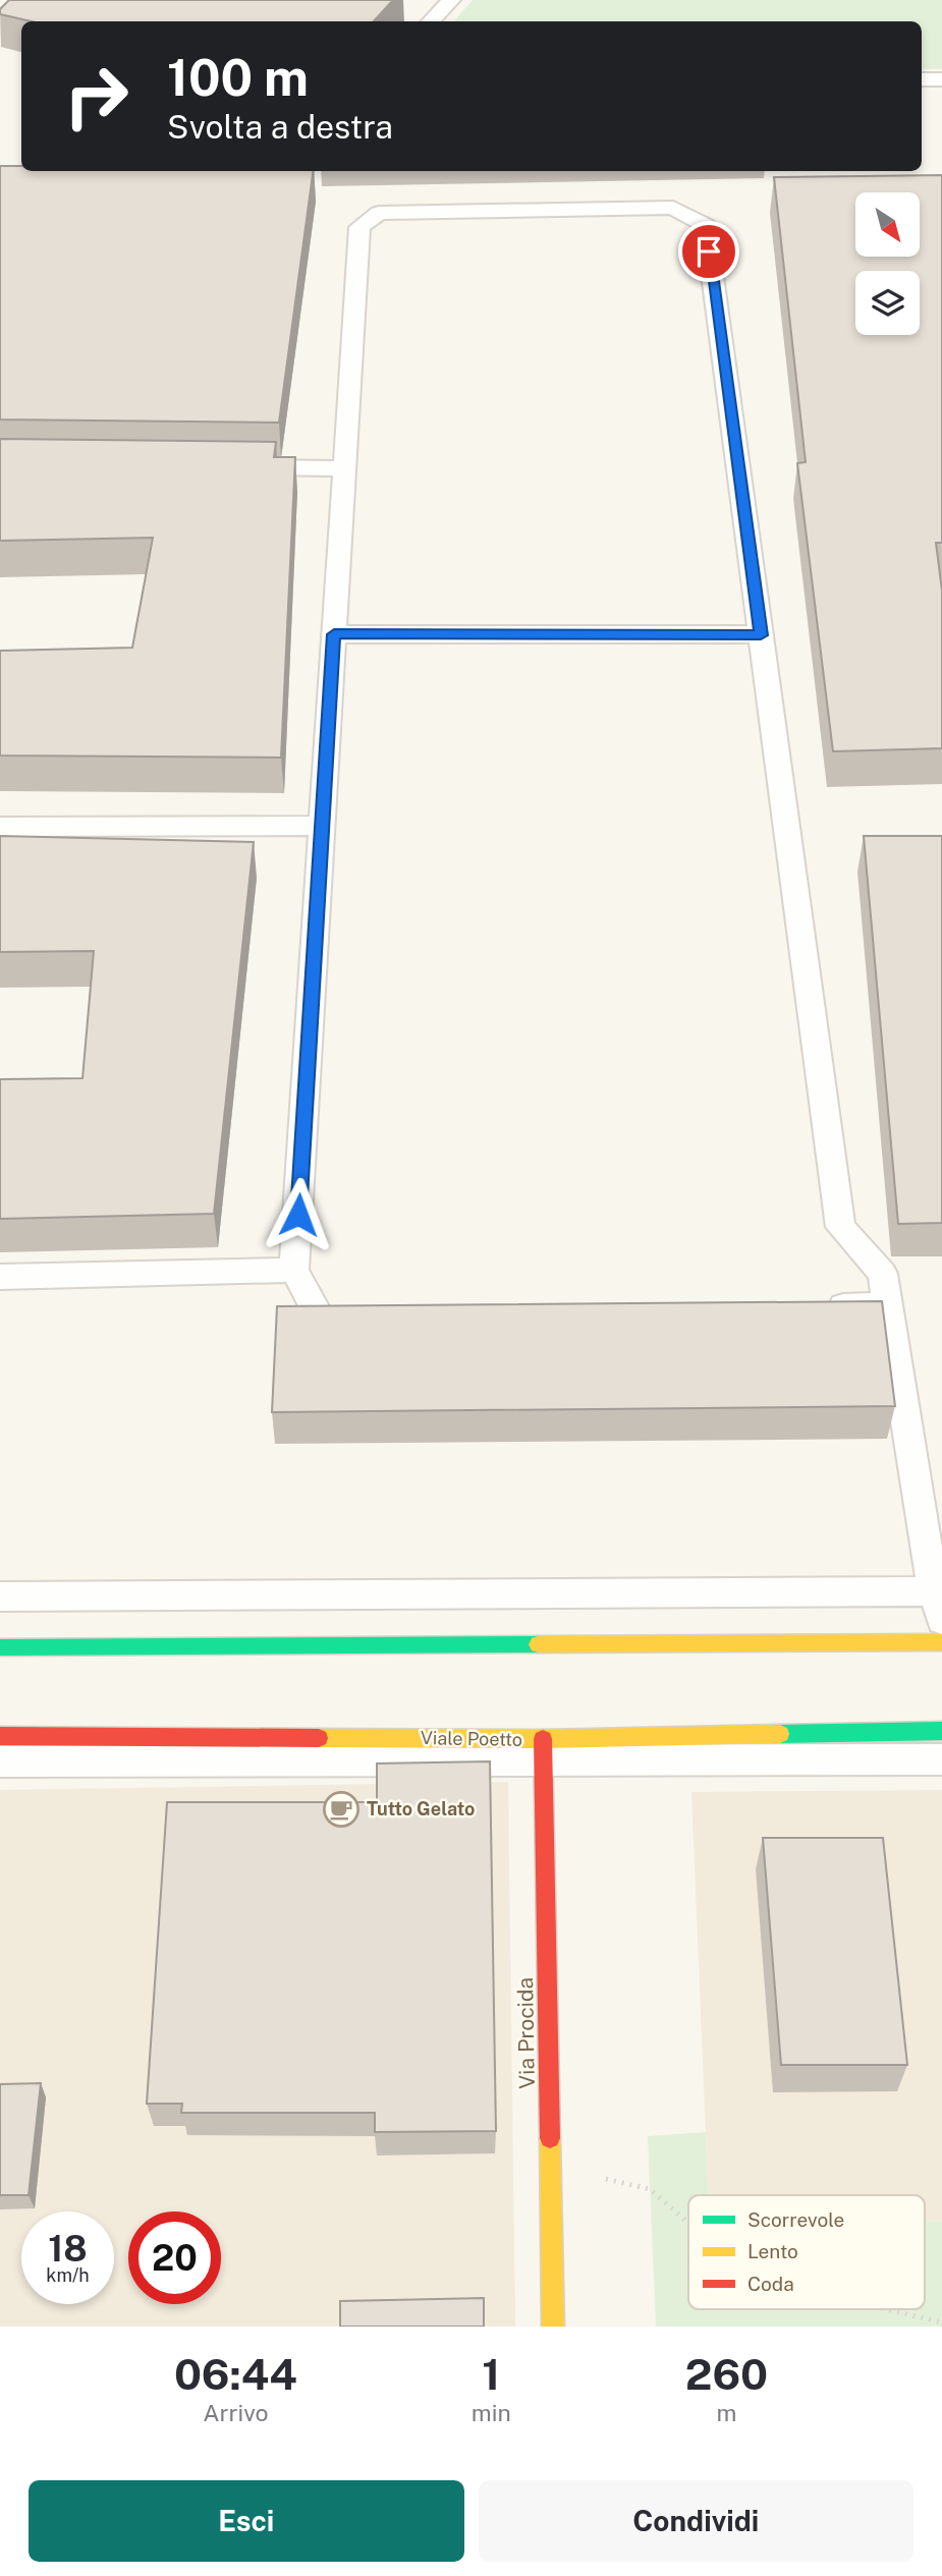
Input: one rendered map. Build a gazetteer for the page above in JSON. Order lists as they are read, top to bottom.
{
  "streets": {
    "main road": ["Viale Poetto", "Via Procida"]
  },
  "crossings": [
    ["Viale Poetto", "Via Procida"]
  ],
  "places": {
    "cafe": ["Tutto Gelato"]
  },
  "legend": ["Scorrevole", "Lento", "Coda"],
  "north": "bottom right",
  "page": {
    "turn": ["100 m", "Svolta a destra"],
    "speed": "18 km/h",
    "limit": "20",
    "eta": [
      "06:44",
      "Arrivo",
      "1",
      "min",
      "260",
      "m"
    ],
    "buttons": ["Esci", "Condividi"]
  }
}
